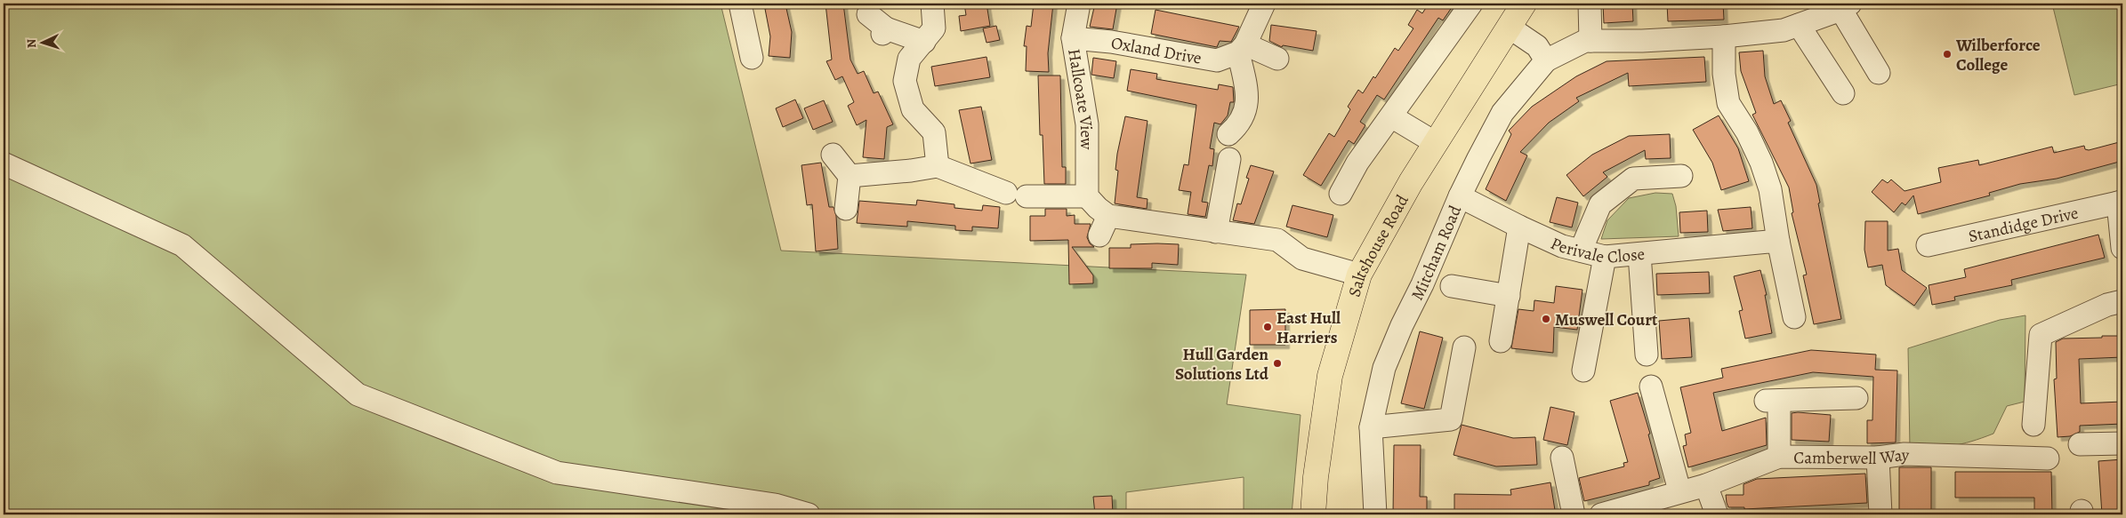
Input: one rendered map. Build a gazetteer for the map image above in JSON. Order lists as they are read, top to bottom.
{
  "streets": {
    "main road": ["Saltshouse Road"],
    "street": [
      "Oxland Drive",
      "Hallcoate View",
      "Standidge Drive",
      "Perivale Close",
      "Mitcham Road",
      "Camberwell Way"
    ]
  },
  "crossings": [
    ["Oxland Drive", "Hallcoate View"],
    ["Perivale Close", "Mitcham Road"]
  ],
  "places": [
    "Wilberforce College",
    "Muswell Court",
    "East Hull Harriers",
    "Hull Garden Solutions Ltd"
  ],
  "north": "left"
}
